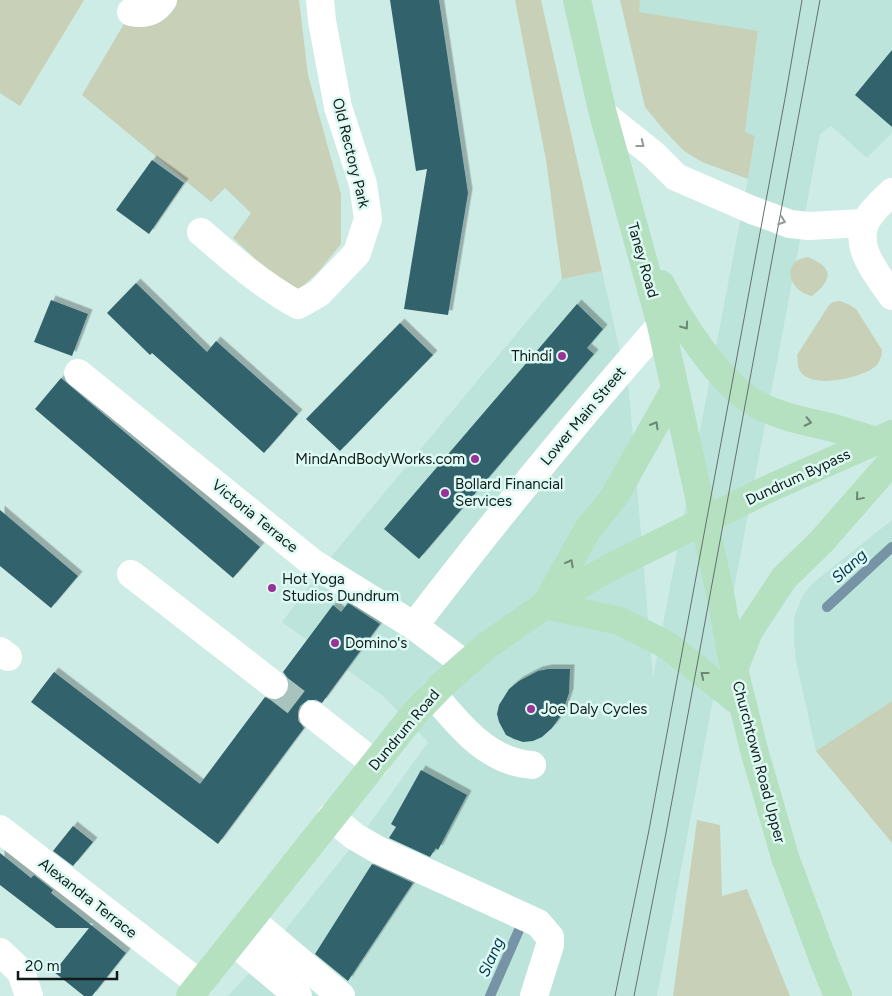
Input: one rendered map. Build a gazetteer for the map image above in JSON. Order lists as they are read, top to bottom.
{
  "streets": {
    "main road": [
      "Taney Road",
      "Dundrum Bypass",
      "Dundrum Road",
      "Churchtown Road Upper"
    ],
    "street": [
      "Old Rectory Park",
      "Lower Main Street",
      "Victoria Terrace",
      "Alexandra Terrace"
    ]
  },
  "crossings": [
    ["Taney Road", "Lower Main Street"],
    ["Taney Road", "Dundrum Bypass"],
    ["Taney Road", "Dundrum Road"],
    ["Taney Road", "Churchtown Road Upper"],
    ["Lower Main Street", "Victoria Terrace"],
    ["Dundrum Bypass", "Dundrum Road"],
    ["Dundrum Bypass", "Churchtown Road Upper"],
    ["Victoria Terrace", "Dundrum Road"],
    ["Dundrum Road", "Churchtown Road Upper"],
    ["Dundrum Road", "Alexandra Terrace"]
  ],
  "water": ["Slang"],
  "places": [
    "Thindi",
    "MindAndBodyWorks.com",
    "Bollard Financial Services",
    "Hot Yoga Studios Dundrum",
    "Domino's",
    "Joe Daly Cycles"
  ],
  "scale_bar": "20 m"
}
